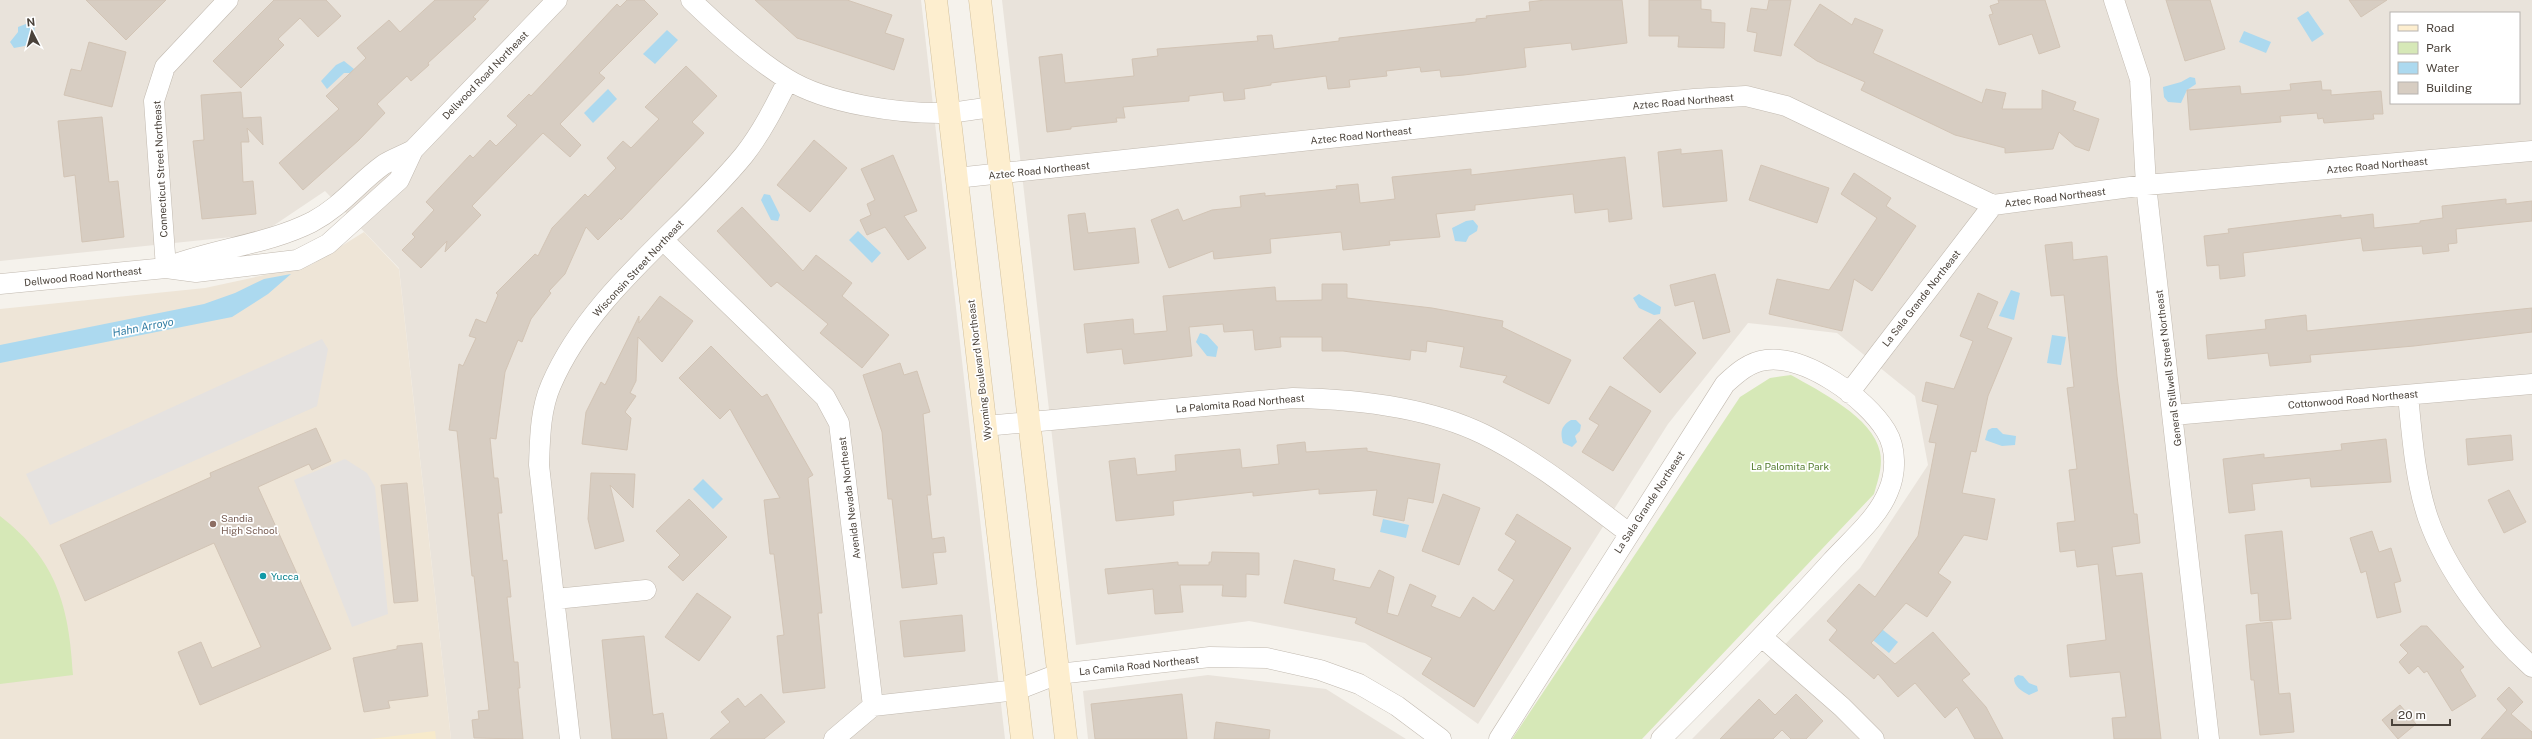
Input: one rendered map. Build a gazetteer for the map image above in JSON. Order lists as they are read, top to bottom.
{
  "streets": {
    "main road": ["Wyoming Boulevard Northeast"],
    "street": [
      "Dellwood Road Northeast",
      "Aztec Road Northeast",
      "Connecticut Street Northeast",
      "Wisconsin Street Northeast",
      "La Sala Grande Northeast",
      "General Stillwell Street Northeast",
      "Cottonwood Road Northeast",
      "La Palomita Road Northeast",
      "Avenida Nevada Northeast",
      "La Camila Road Northeast"
    ]
  },
  "crossings": [
    ["Dellwood Road Northeast", "Connecticut Street Northeast"],
    ["Aztec Road Northeast", "La Sala Grande Northeast"],
    ["Aztec Road Northeast", "General Stillwell Street Northeast"],
    ["Aztec Road Northeast", "Wyoming Boulevard Northeast"],
    ["Wisconsin Street Northeast", "Avenida Nevada Northeast"],
    ["La Sala Grande Northeast", "La Palomita Road Northeast"],
    ["General Stillwell Street Northeast", "Cottonwood Road Northeast"],
    ["Wyoming Boulevard Northeast", "La Palomita Road Northeast"],
    ["Wyoming Boulevard Northeast", "La Camila Road Northeast"],
    ["Avenida Nevada Northeast", "La Camila Road Northeast"]
  ],
  "water": ["Hahn Arroyo"],
  "parks": ["La Palomita Park"],
  "places": ["Sandia High School", "Yucca"],
  "legend": [
    "Road",
    "Park",
    "Water",
    "Building"
  ],
  "scale_bar": "20 m",
  "north": "top"
}
